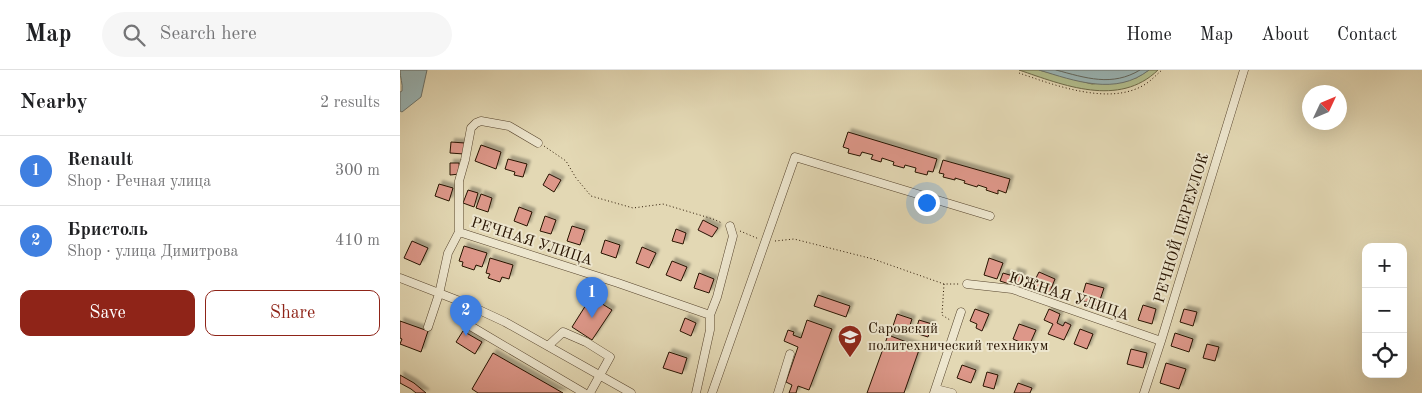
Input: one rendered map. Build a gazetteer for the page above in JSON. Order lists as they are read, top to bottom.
{
  "streets": {
    "street": ["РЕЧНОЙ ПЕРЕУЛОК", "РЕЧНАЯ УЛИЦА", "ЮЖНАЯ УЛИЦА"]
  },
  "crossings": [
    ["РЕЧНОЙ ПЕРЕУЛОК", "ЮЖНАЯ УЛИЦА"]
  ],
  "places": {
    "school or university": ["Саровский политехнический техникум"]
  },
  "north": "top right",
  "page": {
    "header": "Map",
    "search": "Search here",
    "nav": [
      "Home",
      "Map",
      "About",
      "Contact"
    ],
    "heading": ["Nearby", "2 results"],
    "list": [
      {
        "mark": "1",
        "name": "Renault",
        "note": "Shop · Речная улица",
        "value": "300 m"
      },
      {
        "mark": "2",
        "name": "Бристоль",
        "note": "Shop · улица Димитрова",
        "value": "410 m"
      }
    ],
    "map_buttons": ["+", "−"],
    "buttons": ["Save", "Share"],
    "pins": ["1", "2"]
  }
}
